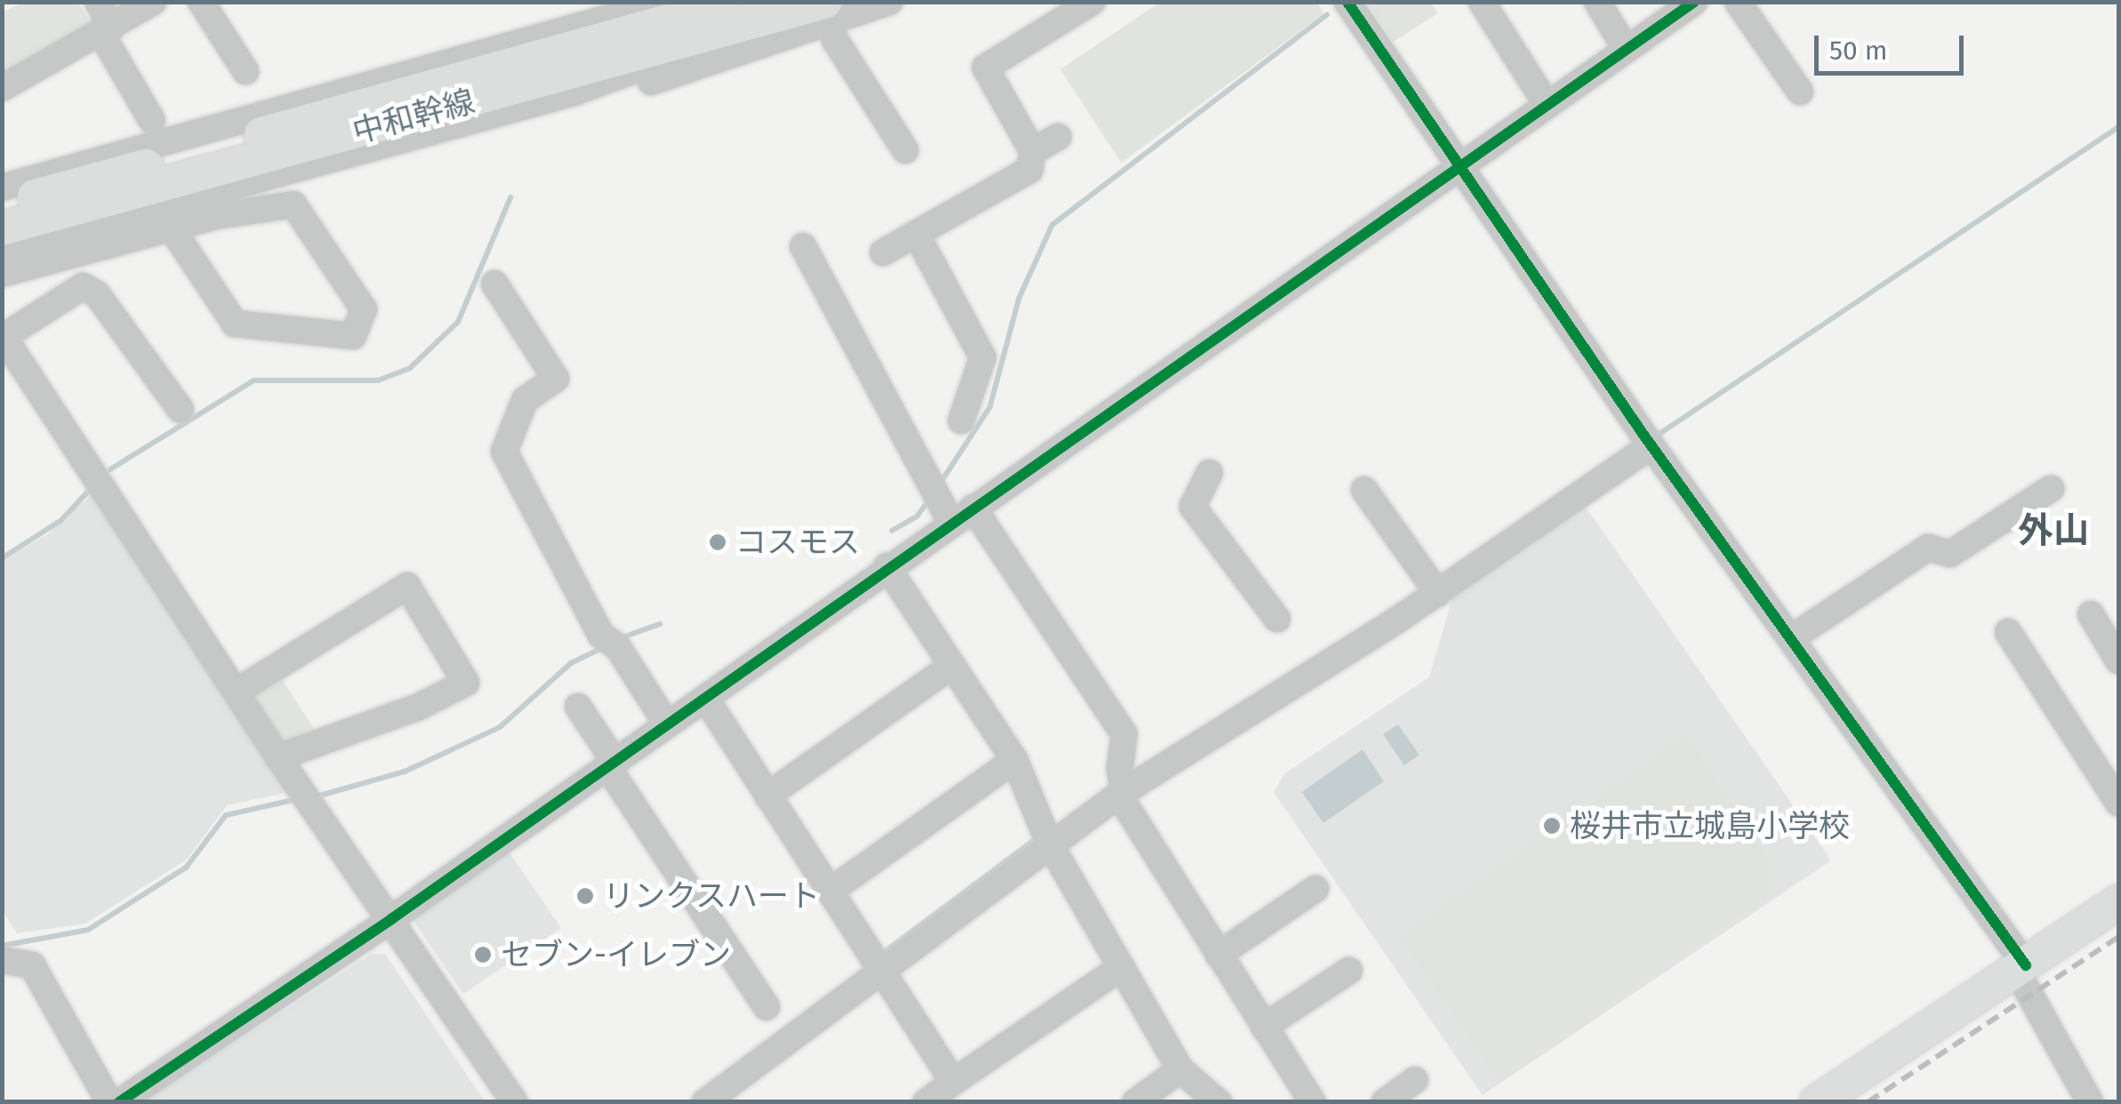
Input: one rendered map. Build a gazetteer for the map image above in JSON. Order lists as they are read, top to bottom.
{
  "streets": {
    "main road": ["中和幹線"]
  },
  "districts": ["外山"],
  "places": [
    "コスモス",
    "桜井市立城島小学校",
    "リンクスハート",
    "セブン-イレブン"
  ],
  "scale_bar": "50 m"
}
